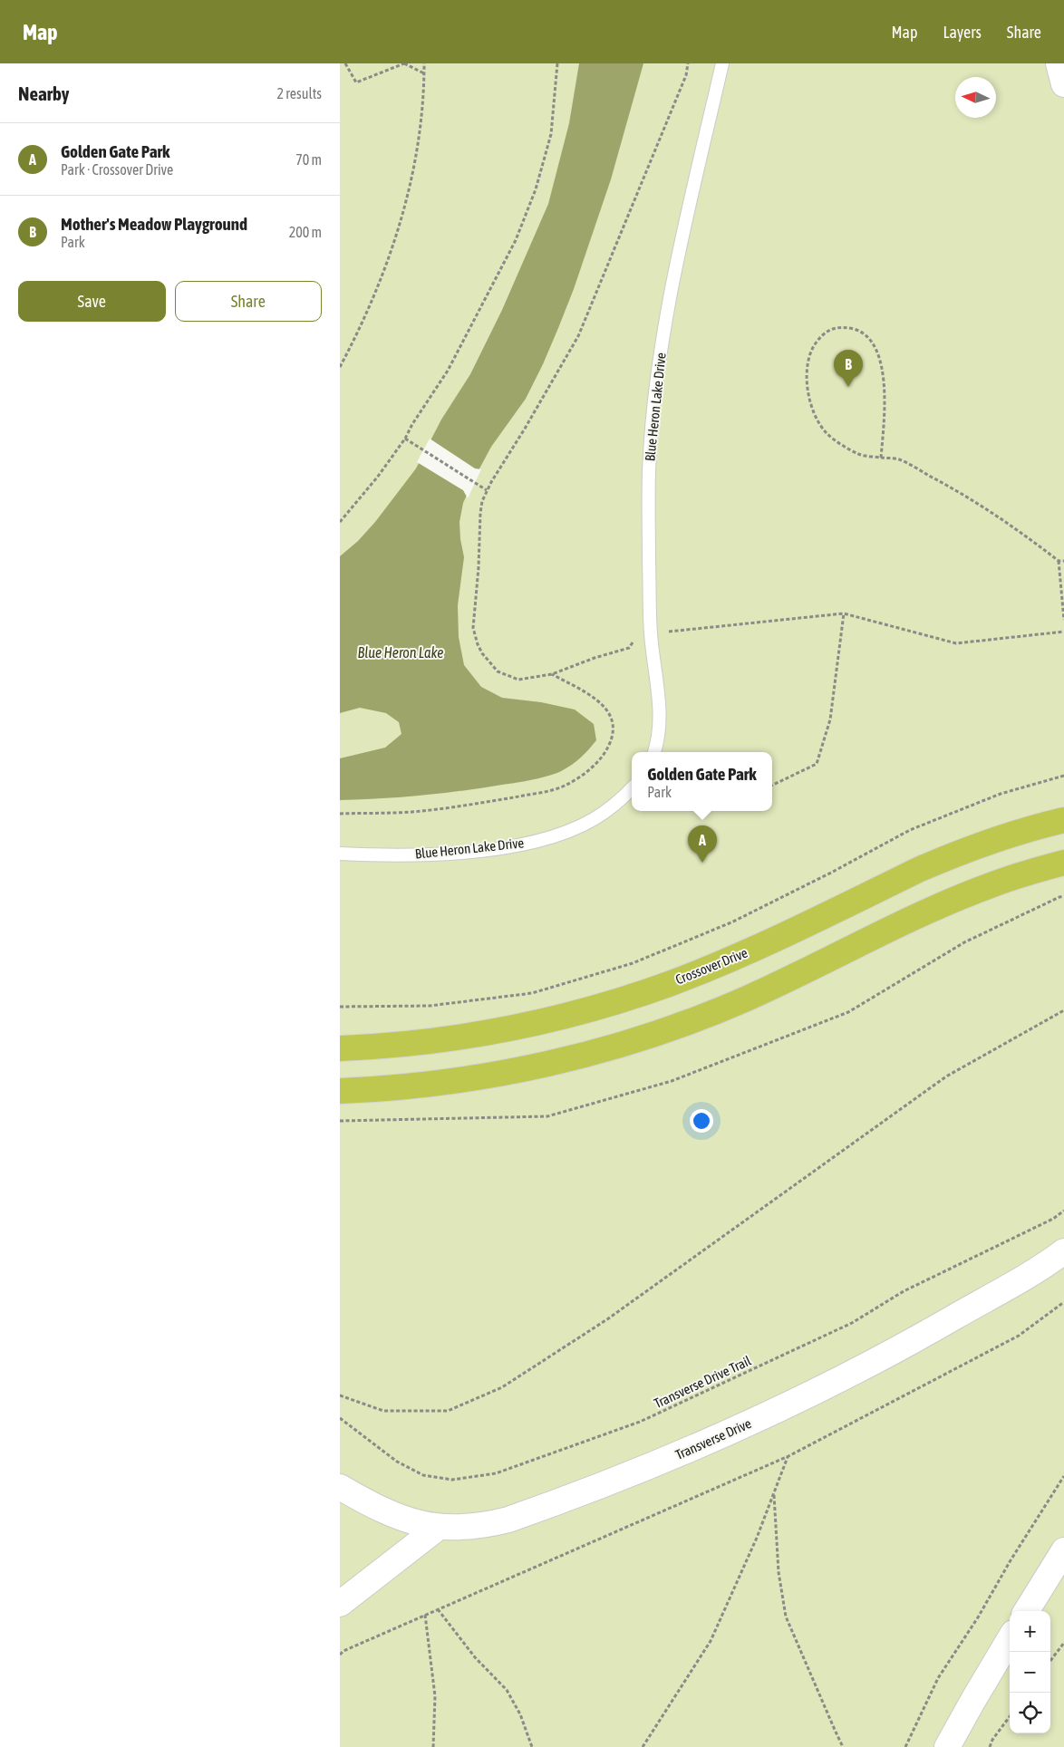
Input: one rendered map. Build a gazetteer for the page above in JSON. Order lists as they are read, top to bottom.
{
  "streets": {
    "highway": ["Crossover Drive"],
    "street": ["Transverse Drive"],
    "lane": ["Blue Heron Lake Drive"],
    "path": ["Transverse Drive Trail"]
  },
  "water": ["Blue Heron Lake"],
  "north": "left",
  "page": {
    "header": "Map",
    "nav": ["Map", "Layers", "Share"],
    "heading": ["Nearby", "2 results"],
    "list": [
      {
        "mark": "A",
        "name": "Golden Gate Park",
        "note": "Park · Crossover Drive",
        "value": "70 m"
      },
      {
        "mark": "B",
        "name": "Mother's Meadow Playground",
        "note": "Park",
        "value": "200 m"
      }
    ],
    "buttons": ["Save", "Share"],
    "pins": ["B", "A"],
    "popup": ["Golden Gate Park", "Park"],
    "map_buttons": ["+", "−"]
  }
}
